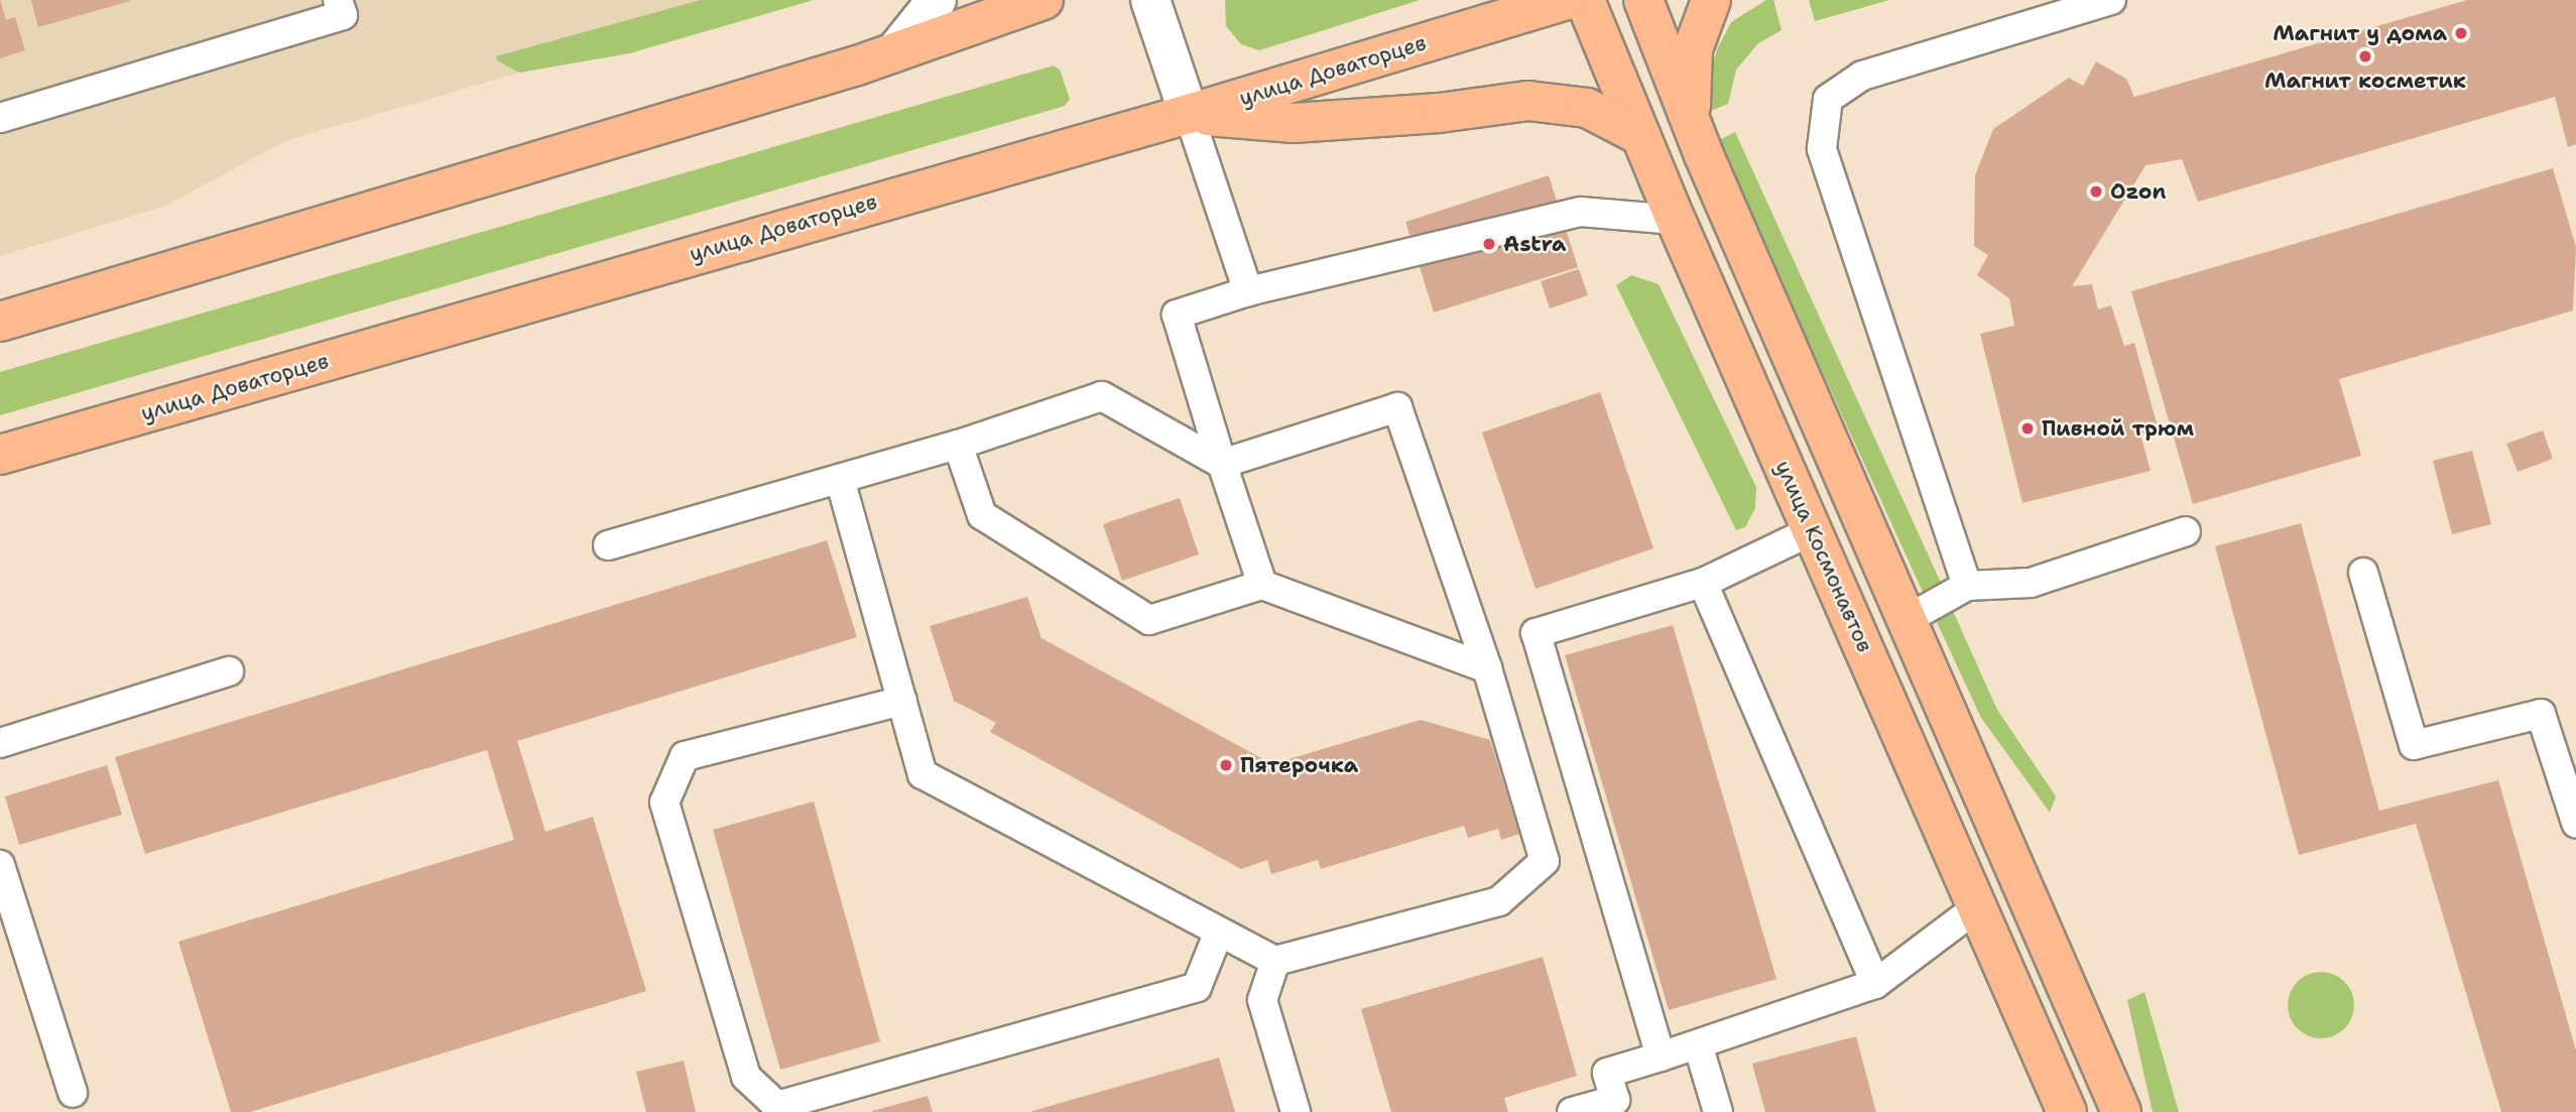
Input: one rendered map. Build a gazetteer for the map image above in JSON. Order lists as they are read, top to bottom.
{
  "streets": {
    "main road": ["улица Доваторцев", "улица Космонавтов"]
  },
  "places": [
    "Магнит у дома",
    "Магнит косметик",
    "Ozon",
    "Astra",
    "Пивной трюм",
    "Пятерочка"
  ]
}
